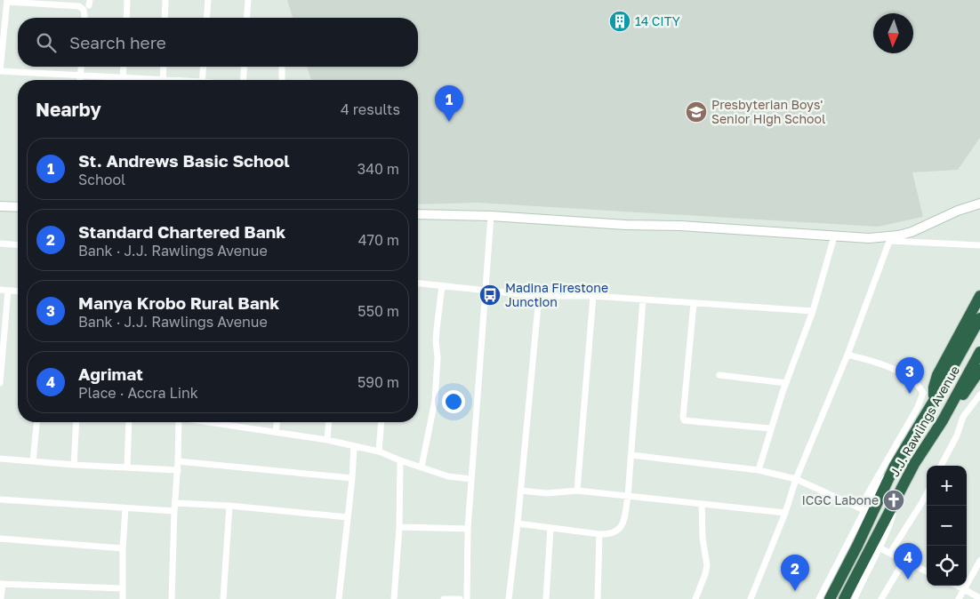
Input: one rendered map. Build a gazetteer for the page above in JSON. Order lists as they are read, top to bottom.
{
  "streets": {
    "highway": ["J.J. Rawlings Avenue"]
  },
  "places": {
    "building": ["14 CITY"],
    "school or university": ["Presbyterian Boys' Senior High School"],
    "bus stop": ["Madina Firestone Junction"],
    "church": ["ICGC Labone"]
  },
  "north": "bottom",
  "page": {
    "search": "Search here",
    "heading": ["Nearby", "4 results"],
    "pins": [
      "1",
      "3",
      "4",
      "2"
    ],
    "list": [
      {
        "mark": "1",
        "name": "St. Andrews Basic School",
        "note": "School",
        "value": "340 m"
      },
      {
        "mark": "2",
        "name": "Standard Chartered Bank",
        "note": "Bank · J.J. Rawlings Avenue",
        "value": "470 m"
      },
      {
        "mark": "3",
        "name": "Manya Krobo Rural Bank",
        "note": "Bank · J.J. Rawlings Avenue",
        "value": "550 m"
      },
      {
        "mark": "4",
        "name": "Agrimat",
        "note": "Place · Accra Link",
        "value": "590 m"
      }
    ],
    "map_buttons": ["+", "−"]
  }
}
